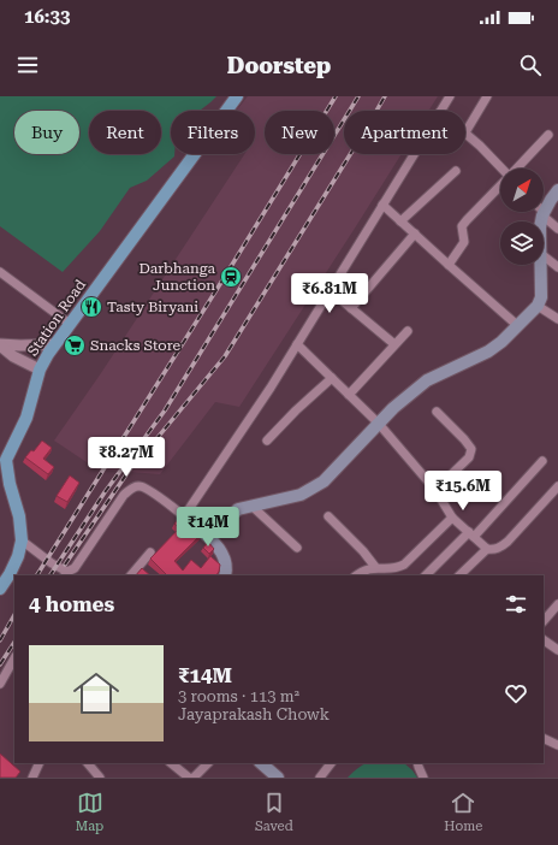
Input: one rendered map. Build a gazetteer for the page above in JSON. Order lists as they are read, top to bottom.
{
  "streets": {
    "main road": ["Station Road"]
  },
  "places": {
    "station": ["Darbhanga Junction"],
    "restaurant": ["Tasty Biryani"],
    "supermarket": ["Snacks Store"]
  },
  "north": "top right",
  "page": {
    "status": "16:33",
    "header": "Doorstep",
    "chip": [
      "Buy",
      "Rent",
      "Filters",
      "New",
      "Apartment"
    ],
    "price": [
      "₹6.81M",
      "₹8.27M",
      "₹15.6M",
      "₹14M"
    ],
    "heading": "4 homes",
    "list": [
      {
        "name": "₹14M",
        "note": "3 rooms · 113 m² · Jayaprakash Chowk"
      }
    ],
    "tabs": ["Map", "Saved", "Home"]
  }
}
